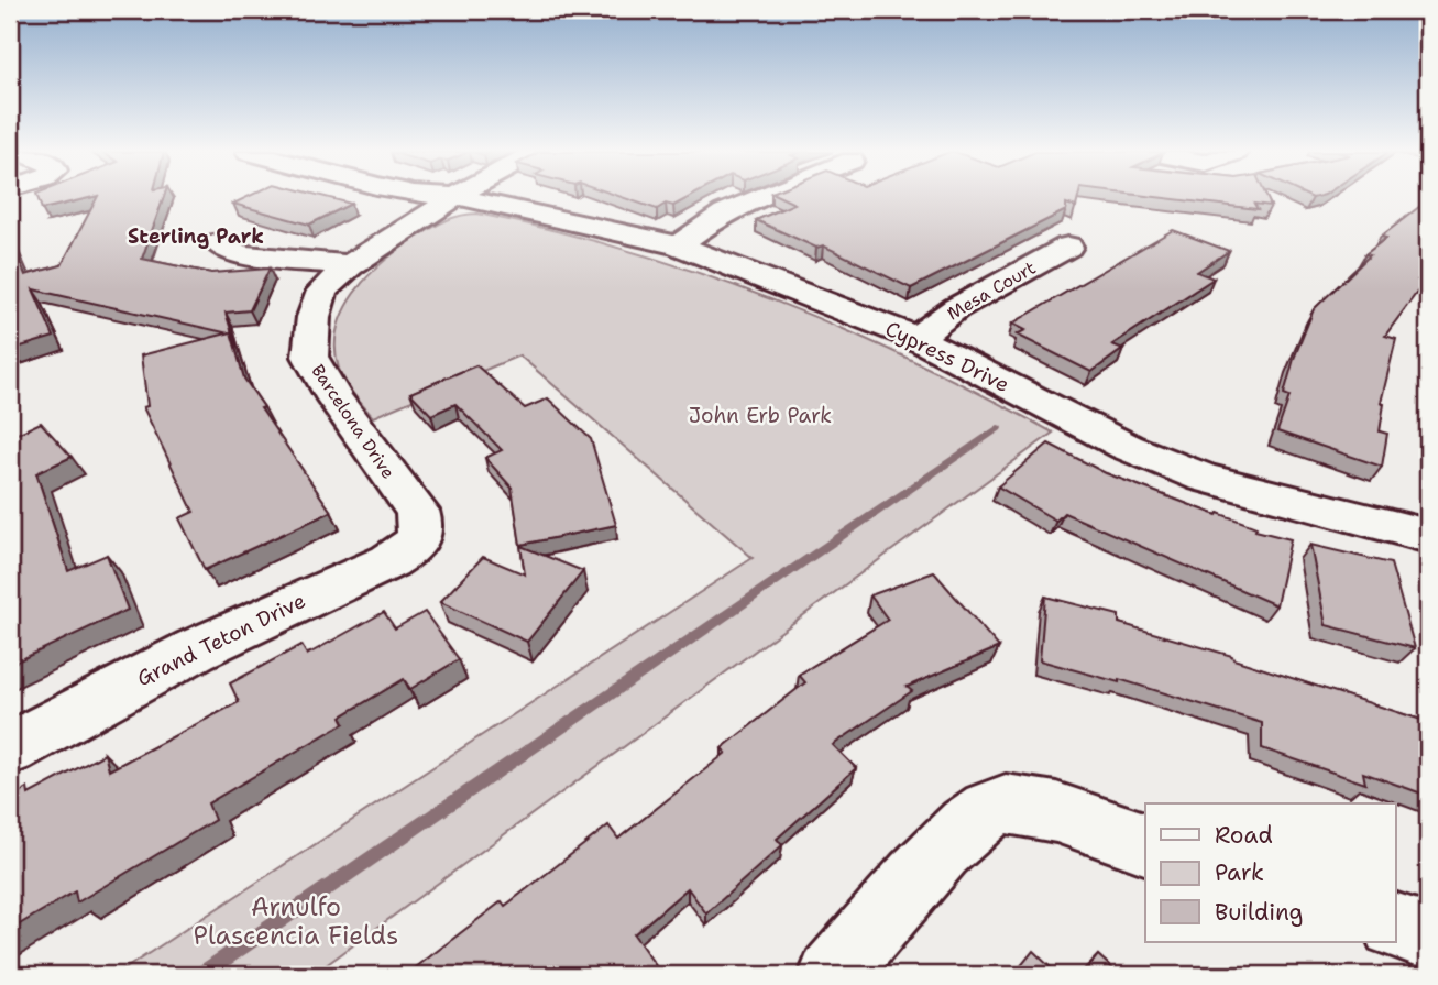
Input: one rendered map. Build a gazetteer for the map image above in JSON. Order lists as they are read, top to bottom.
{
  "streets": {
    "street": [
      "Mesa Court",
      "Cypress Drive",
      "Barcelona Drive",
      "Grand Teton Drive"
    ]
  },
  "crossings": [
    ["Mesa Court", "Cypress Drive"],
    ["Barcelona Drive", "Grand Teton Drive"]
  ],
  "districts": ["Sterling Park"],
  "parks": ["John Erb Park", "Arnulfo Plascencia Fields"],
  "legend": ["Road", "Park", "Building"]
}
